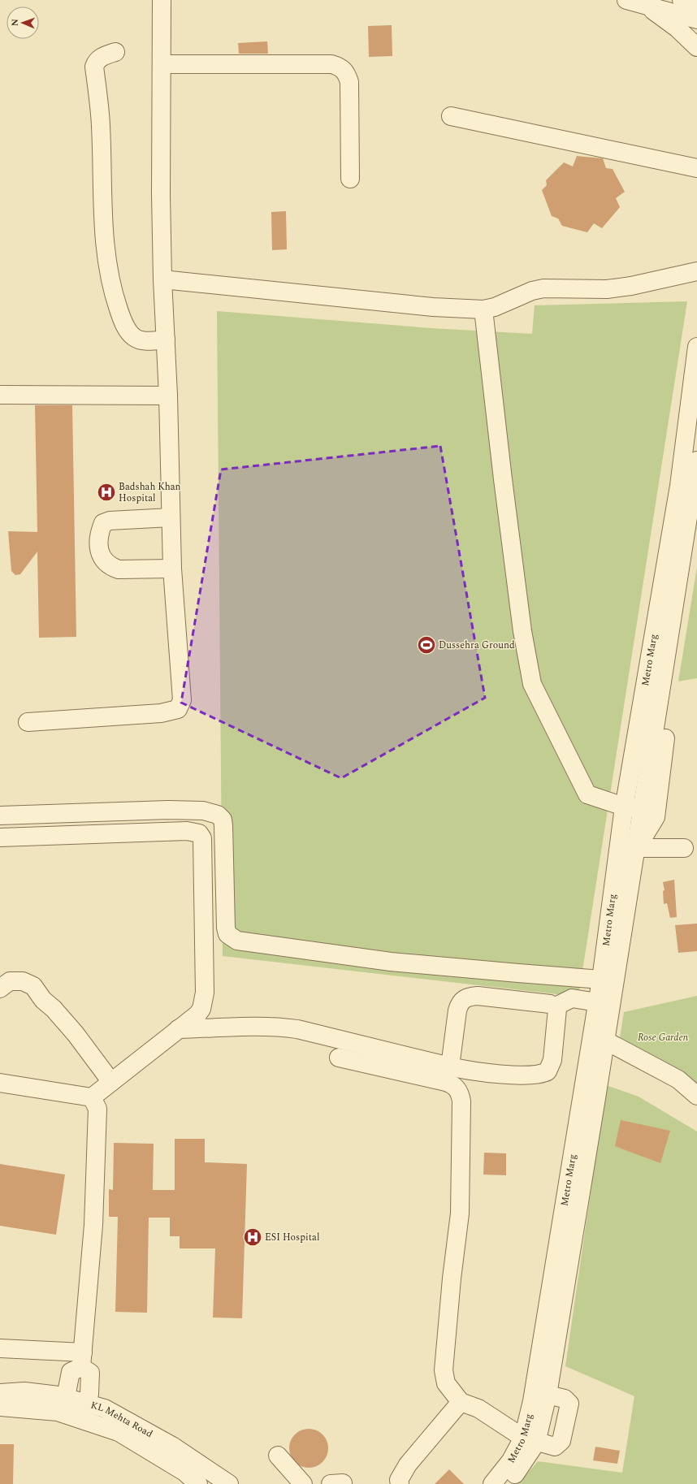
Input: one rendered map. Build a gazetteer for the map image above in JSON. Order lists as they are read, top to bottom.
{
  "streets": {
    "street": ["Metro Marg", "KL Mehta Road"]
  },
  "parks": ["Rose Garden"],
  "places": {
    "hospital": ["Badshah Khan Hospital", "ESI Hospital"],
    "sports": ["Dussehra Ground"]
  },
  "north": "left"
}
